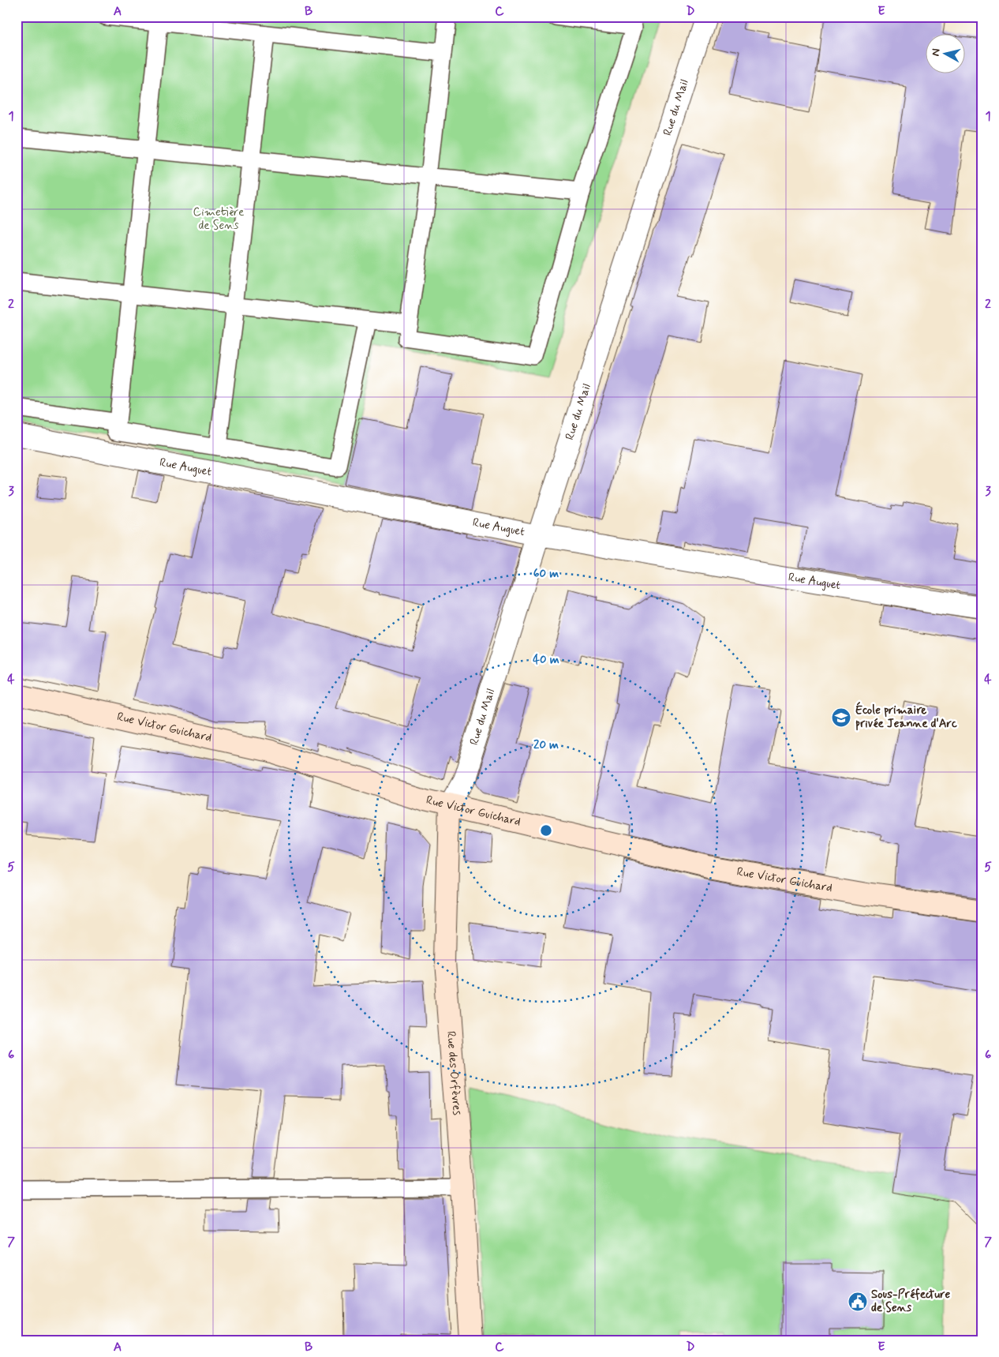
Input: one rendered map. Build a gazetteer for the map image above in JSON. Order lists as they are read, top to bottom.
{
  "streets": {
    "main road": ["Rue Victor Guichard", "Rue des Orfèvres"],
    "street": ["Rue du Mail", "Rue Auguet"]
  },
  "crossings": [
    ["Rue du Mail", "Rue Auguet"],
    ["Rue du Mail", "Rue Victor Guichard"],
    ["Rue du Mail", "Rue des Orfèvres"],
    ["Rue Victor Guichard", "Rue des Orfèvres"]
  ],
  "parks": ["Cimetière de Sens"],
  "places": {
    "school or university": ["École primaire privée Jeanne d'Arc"],
    "public building": ["Sous-Préfecture de Sens"]
  },
  "north": "left",
  "grid": {
    "columns": [
      "A",
      "B",
      "C",
      "D",
      "E"
    ],
    "rows": [
      "1",
      "2",
      "3",
      "4",
      "5",
      "6",
      "7"
    ]
  },
  "rings": ["60 m", "40 m", "20 m"]
}
